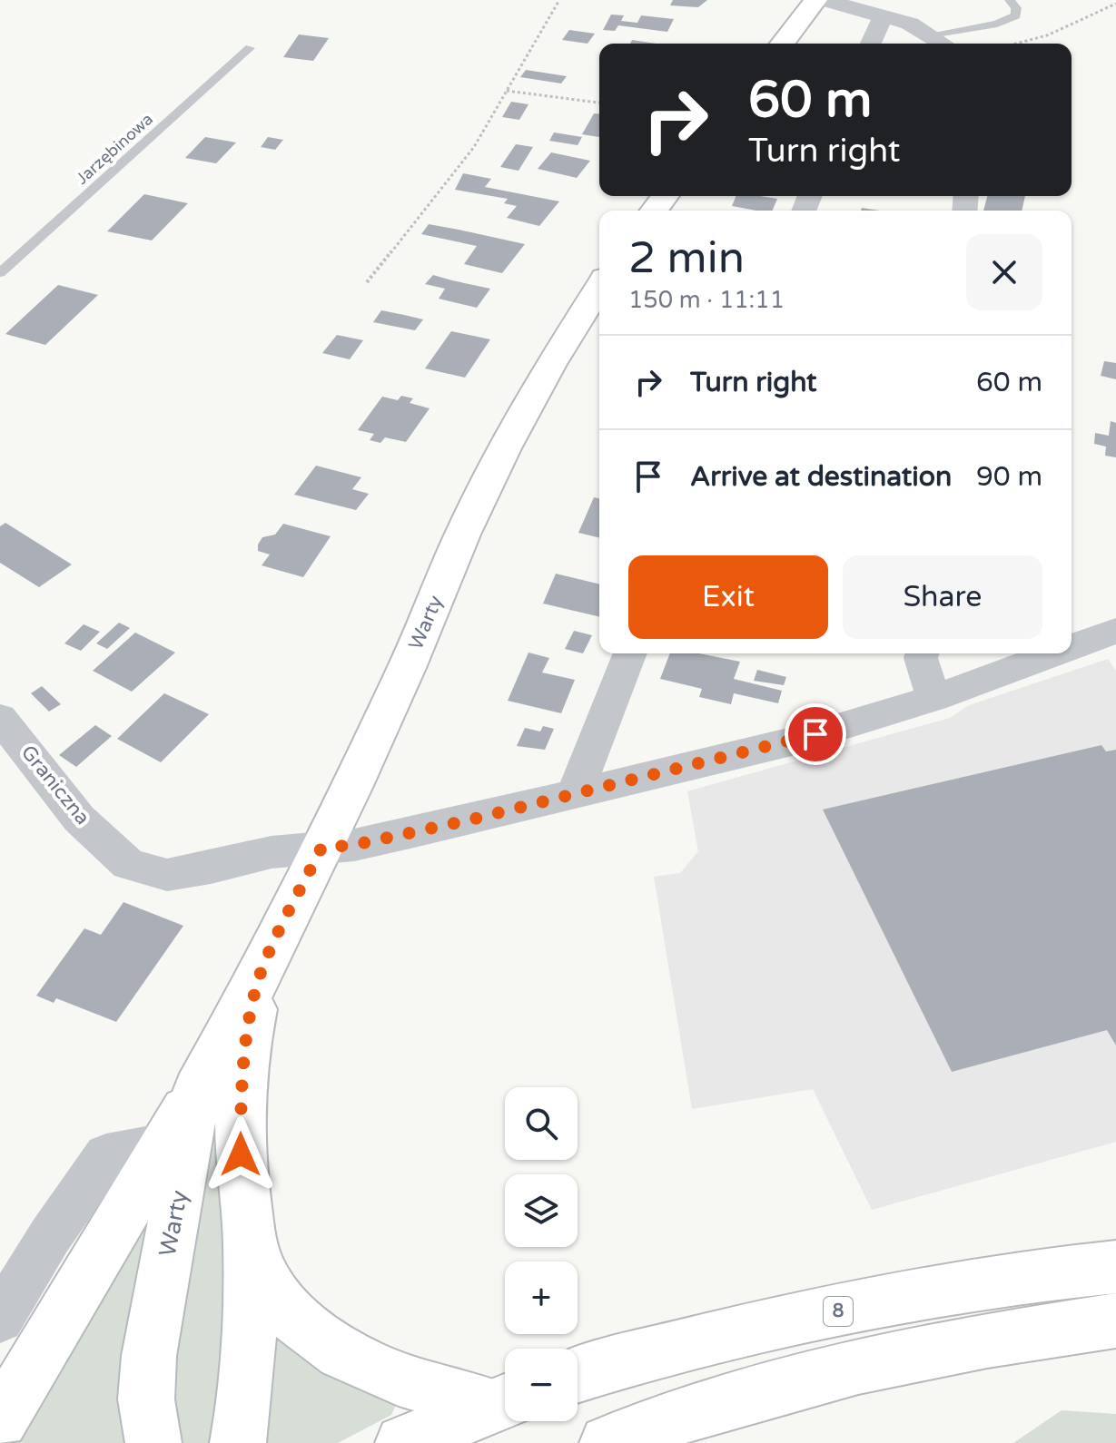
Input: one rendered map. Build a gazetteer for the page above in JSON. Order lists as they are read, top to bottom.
{
  "streets": {
    "main road": ["Warty", "8"],
    "street": ["Graniczna"],
    "lane": ["Jarzębinowa"]
  },
  "crossings": [
    ["Warty", "Graniczna"]
  ],
  "page": {
    "turn": ["60 m", "Turn right"],
    "heading": ["2 min", "150 m · 11:11"],
    "list": [
      {
        "name": "Turn right",
        "value": "60 m"
      },
      {
        "name": "Arrive at destination",
        "value": "90 m"
      }
    ],
    "buttons": ["Exit", "Share"],
    "map_buttons": ["+", "−"]
  }
}
